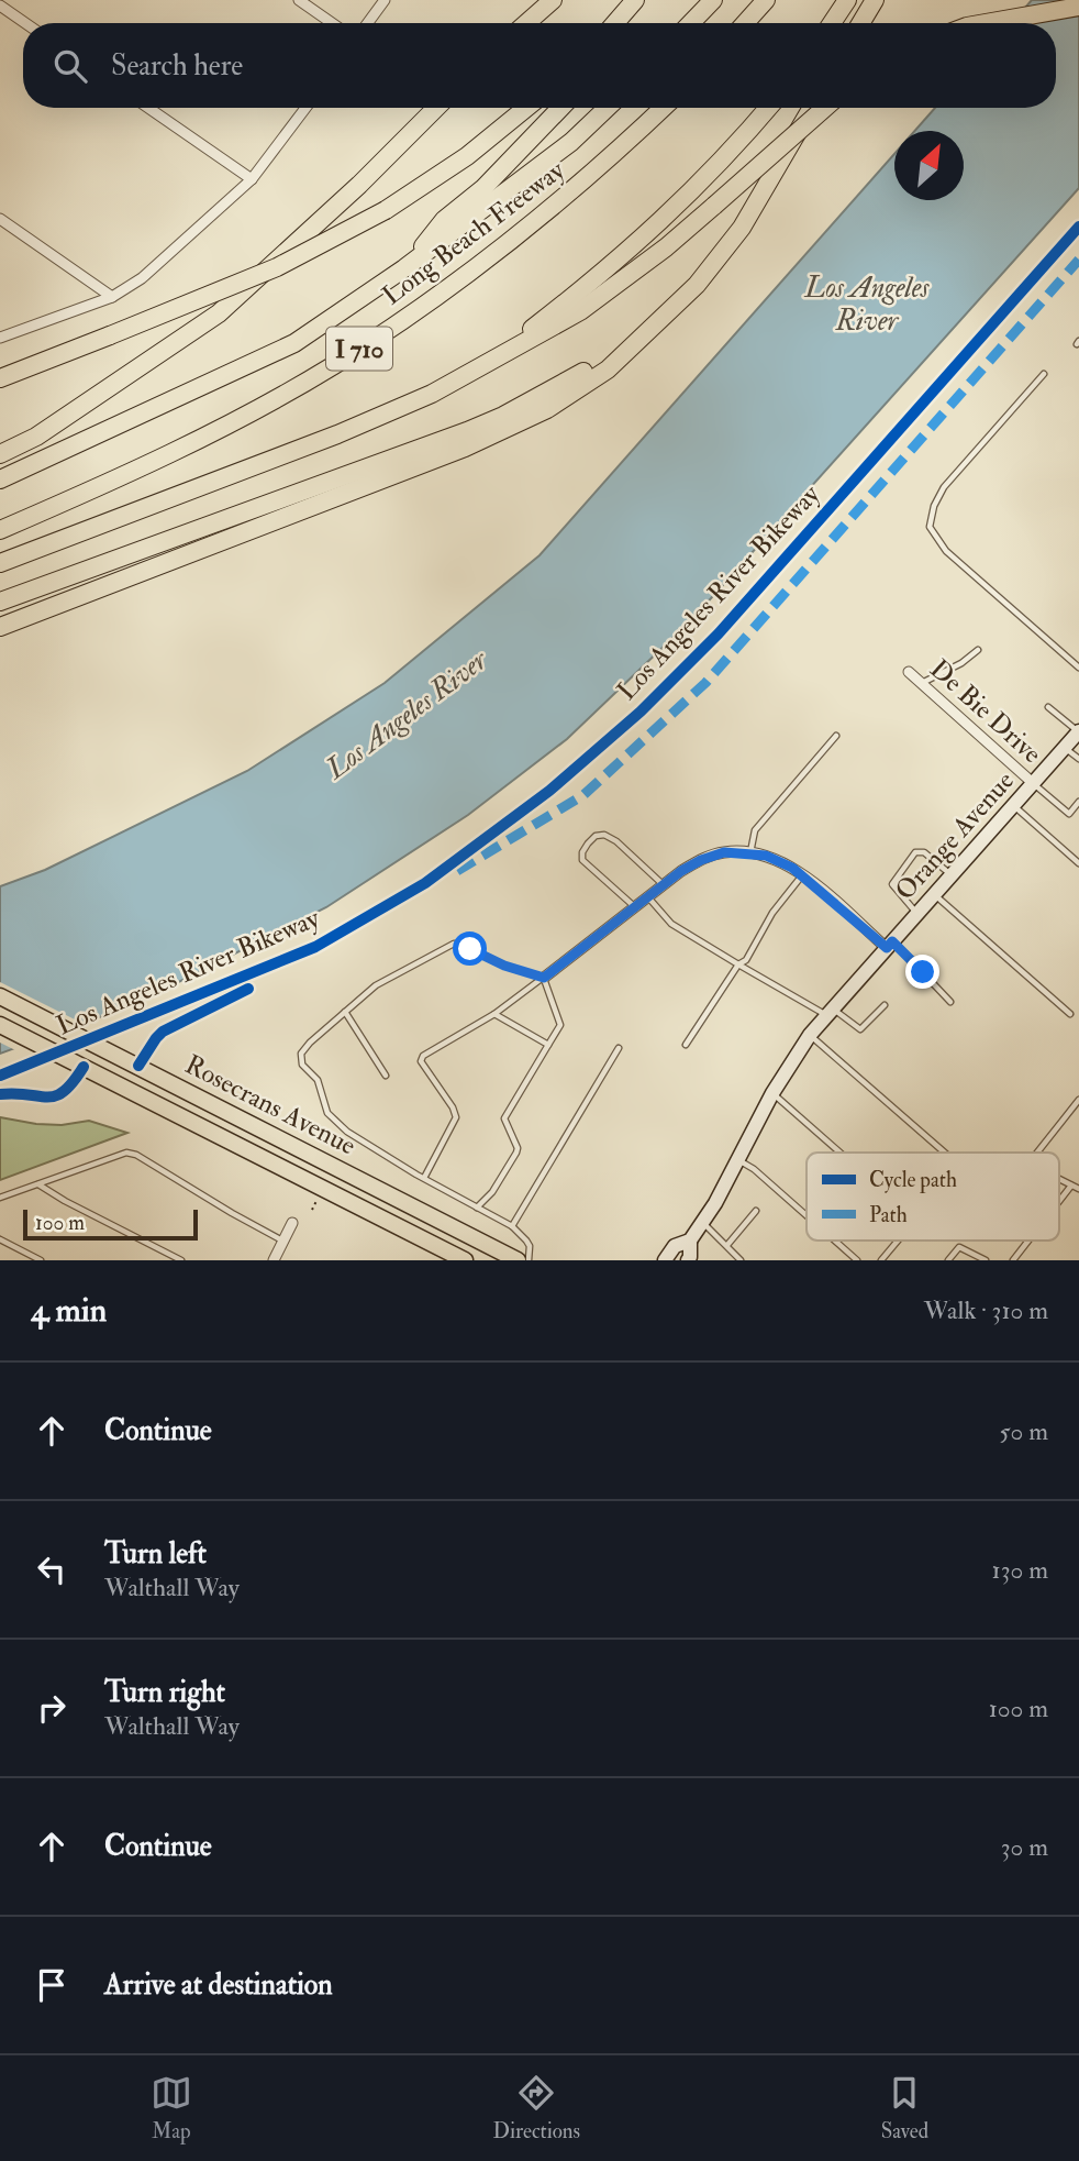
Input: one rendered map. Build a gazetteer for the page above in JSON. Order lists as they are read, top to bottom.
{
  "streets": {
    "highway": ["Long Beach Freeway", "I 710"],
    "main road": ["Rosecrans Avenue"],
    "street": ["De Bie Drive", "Orange Avenue"],
    "cycle path": ["Los Angeles River Bikeway"]
  },
  "crossings": [
    ["De Bie Drive", "Orange Avenue"]
  ],
  "water": ["Los Angeles River"],
  "legend": ["Cycle path", "Path"],
  "scale_bar": "100 m",
  "north": "top right",
  "page": {
    "search": "Search here",
    "scale": "100 m",
    "heading": ["4 min", "Walk · 310 m"],
    "list": [
      ["Continue", "50 m"],
      ["Turn left", "Walthall Way", "130 m"],
      ["Turn right", "Walthall Way", "100 m"],
      ["Continue", "30 m"],
      "Arrive at destination"
    ],
    "nav": ["Map", "Directions", "Saved"]
  }
}
